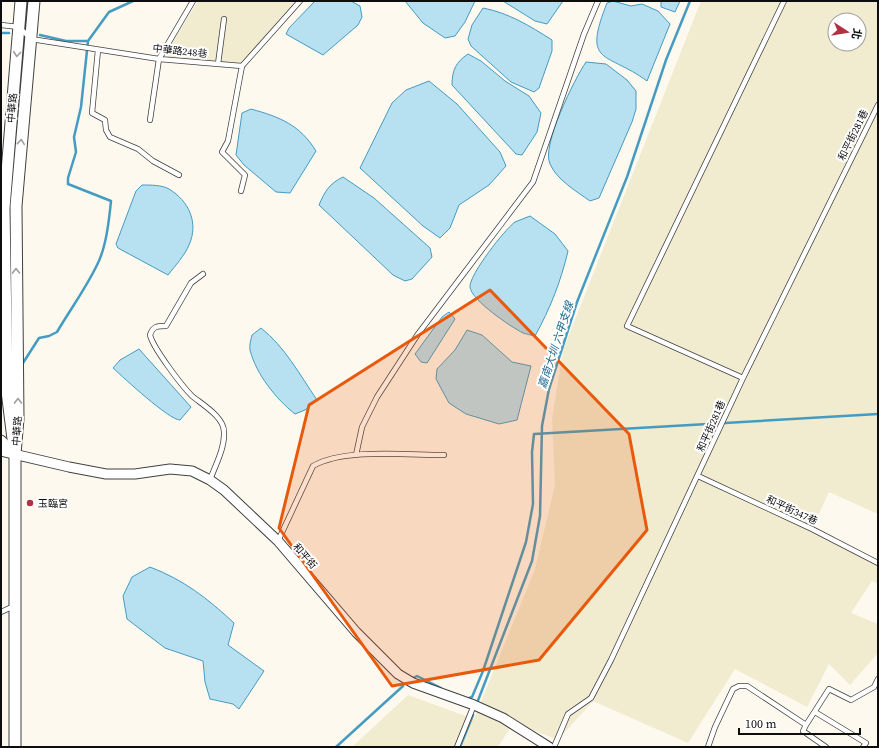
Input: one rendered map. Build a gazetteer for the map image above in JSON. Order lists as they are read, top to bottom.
{
  "streets": {
    "street": ["中華路", "和平街"],
    "lane": ["中華路248巷", "和平街281巷", "和平街347巷"]
  },
  "crossings": [
    ["中華路248巷", "中華路"],
    ["中華路", "和平街"],
    ["和平街281巷", "和平街347巷"]
  ],
  "water": ["嘉南大圳 六甲支線"],
  "places": ["玉臨宮"],
  "scale_bar": "100 m",
  "north": "right"
}
